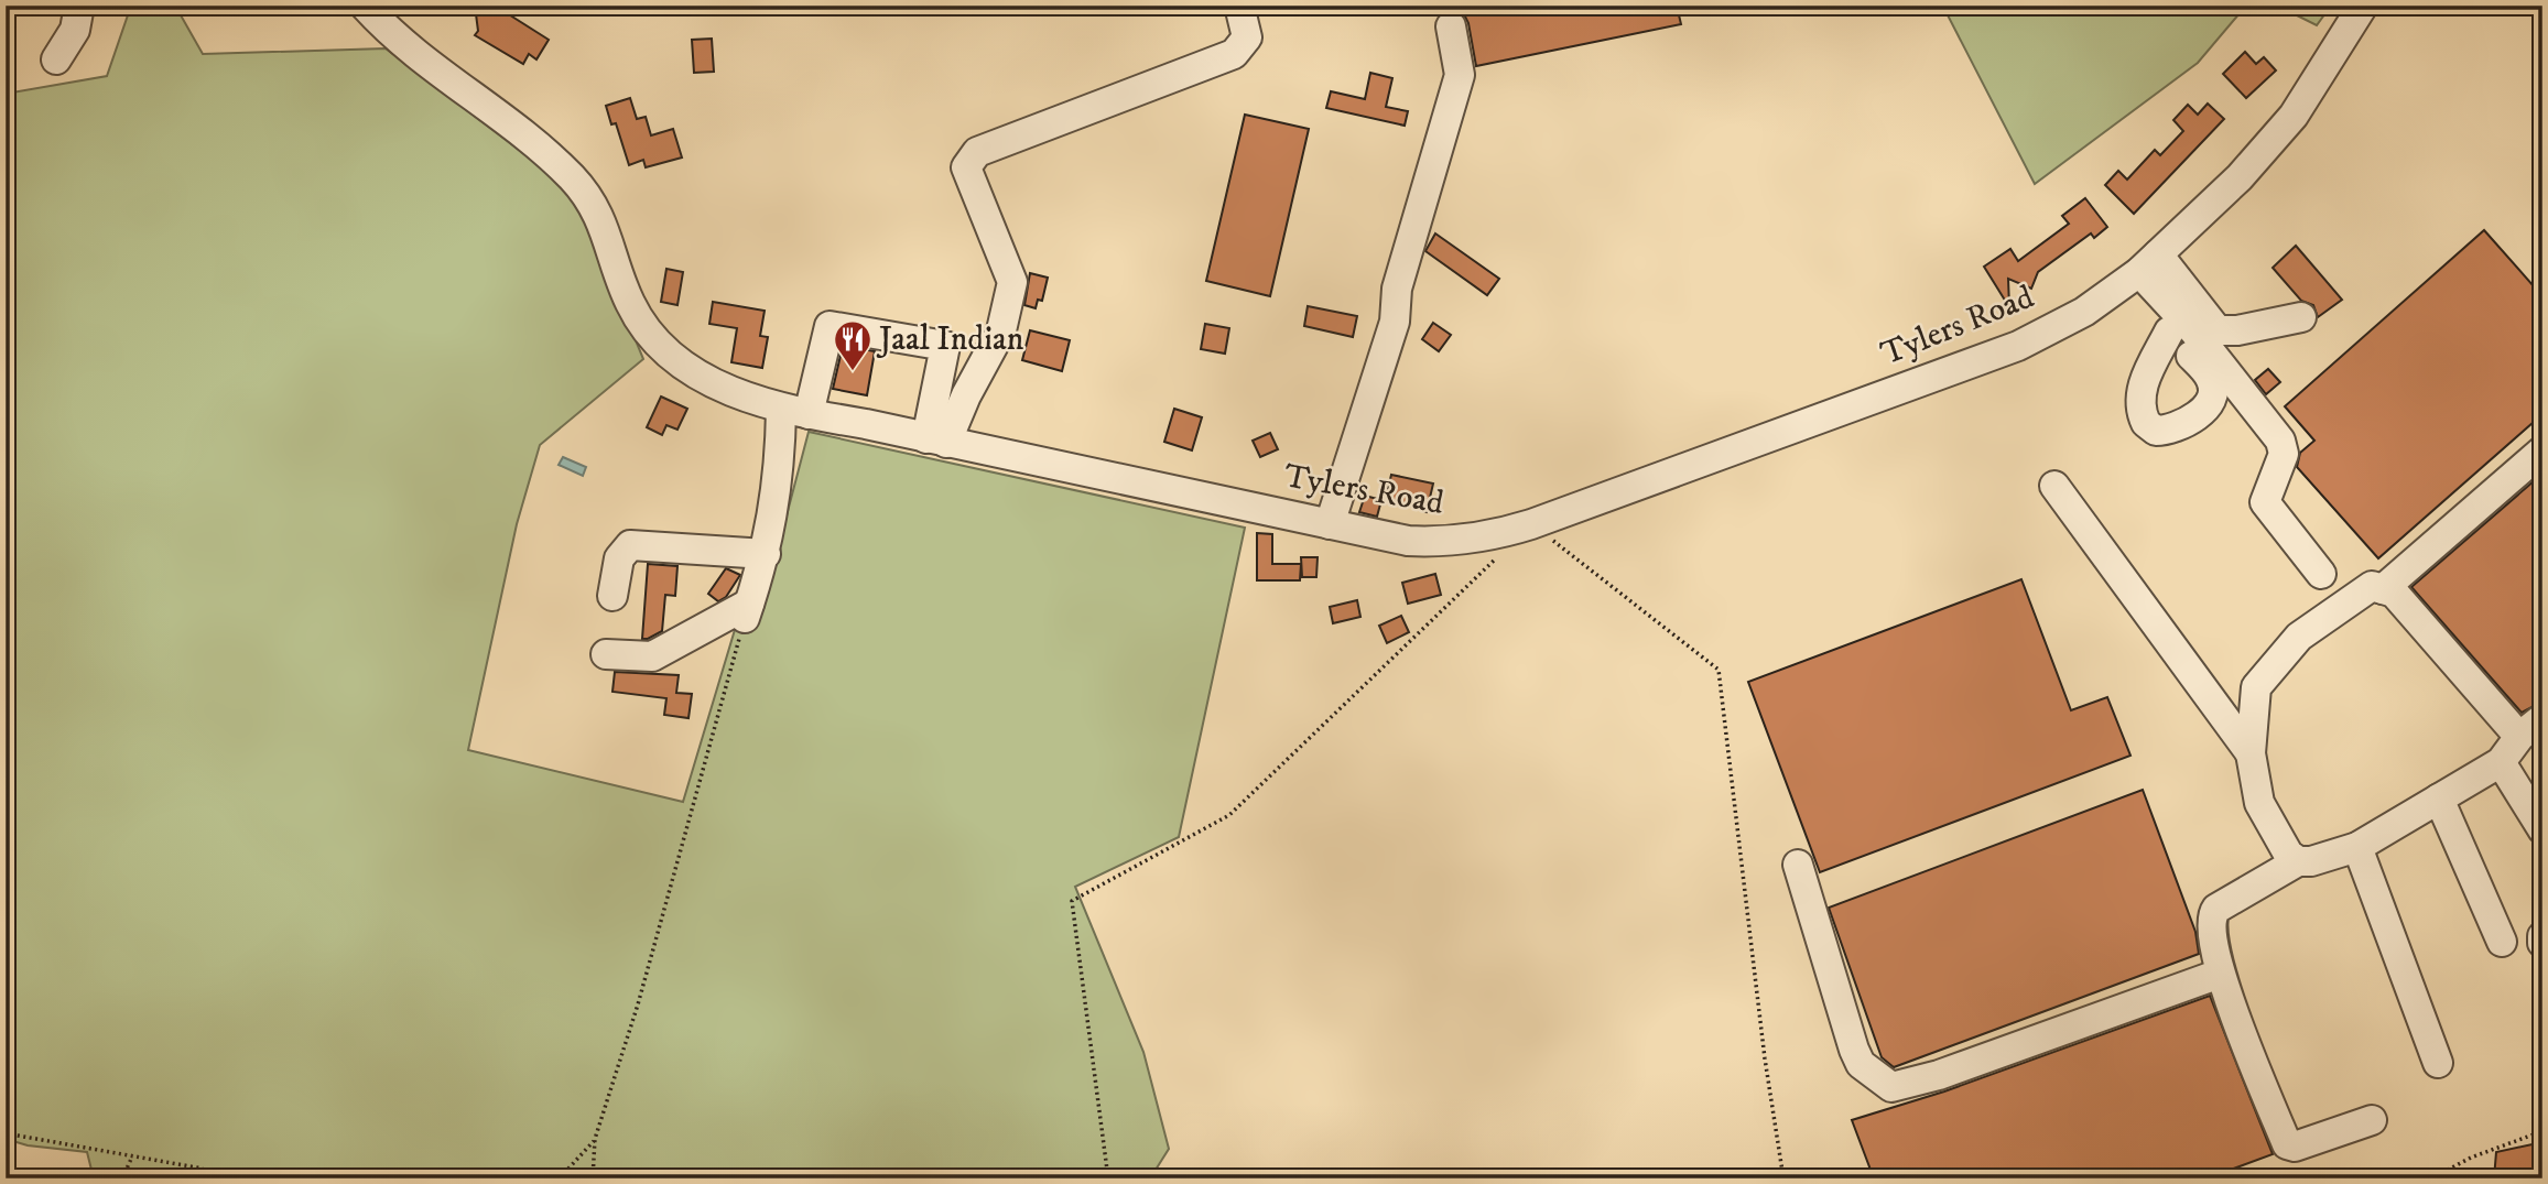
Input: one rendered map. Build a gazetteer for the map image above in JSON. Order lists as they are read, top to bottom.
{
  "streets": {
    "street": ["Tylers Road"]
  },
  "places": {
    "restaurant": ["Jaal Indian"]
  }
}
